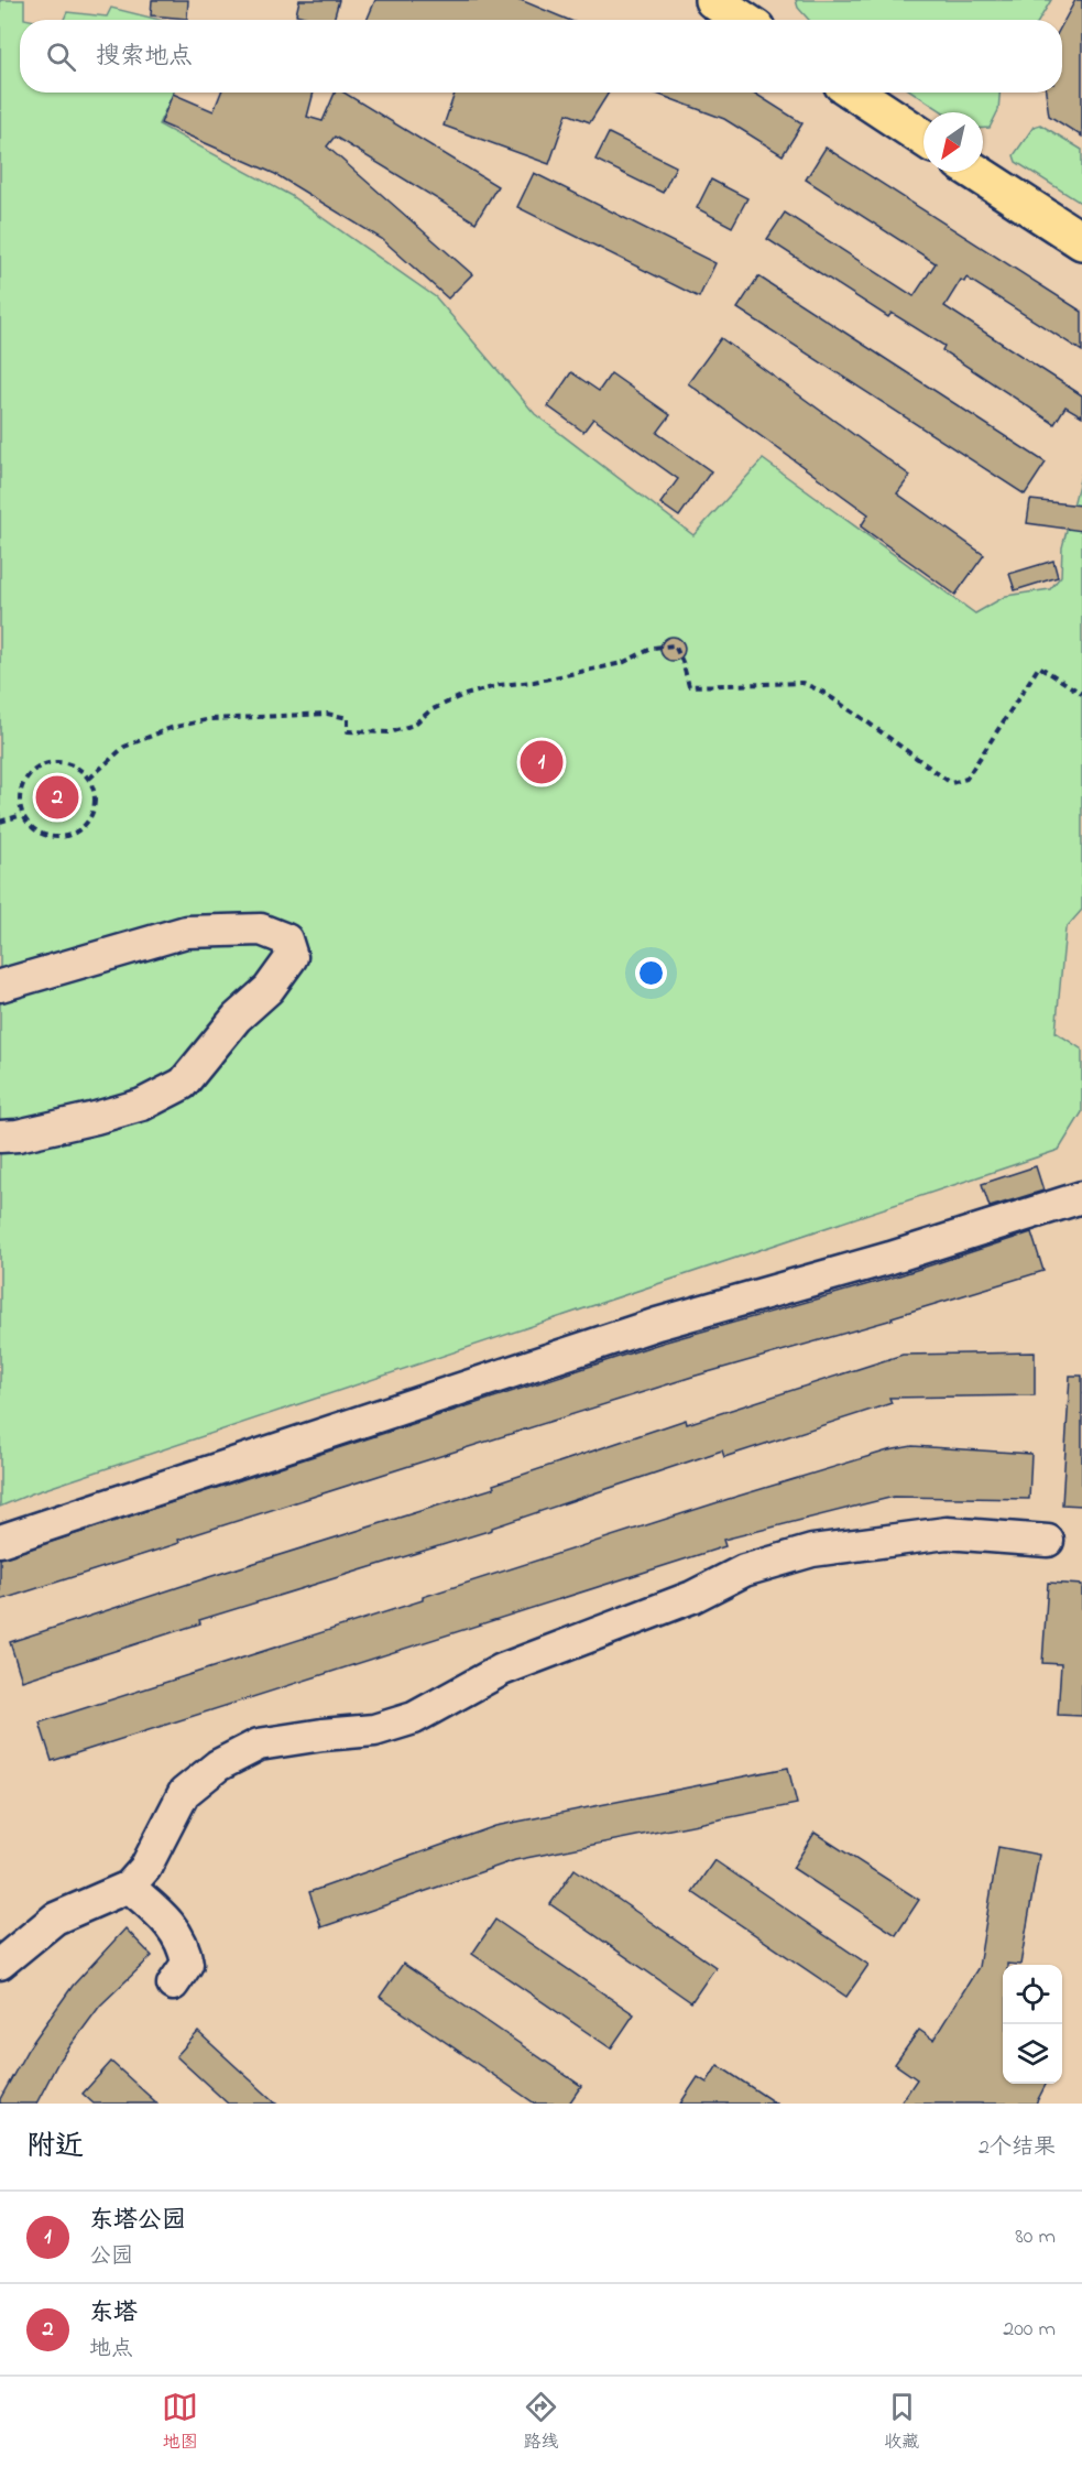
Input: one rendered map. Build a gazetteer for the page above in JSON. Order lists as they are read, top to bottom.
{
  "north": "bottom left",
  "page": {
    "search": "搜索地点",
    "pins": ["1", "2"],
    "heading": ["附近", "2个结果"],
    "list": [
      {
        "mark": "1",
        "name": "东塔公园",
        "note": "公园",
        "value": "80 m"
      },
      {
        "mark": "2",
        "name": "东塔",
        "note": "地点",
        "value": "200 m"
      }
    ],
    "nav": ["地图", "路线", "收藏"]
  }
}
